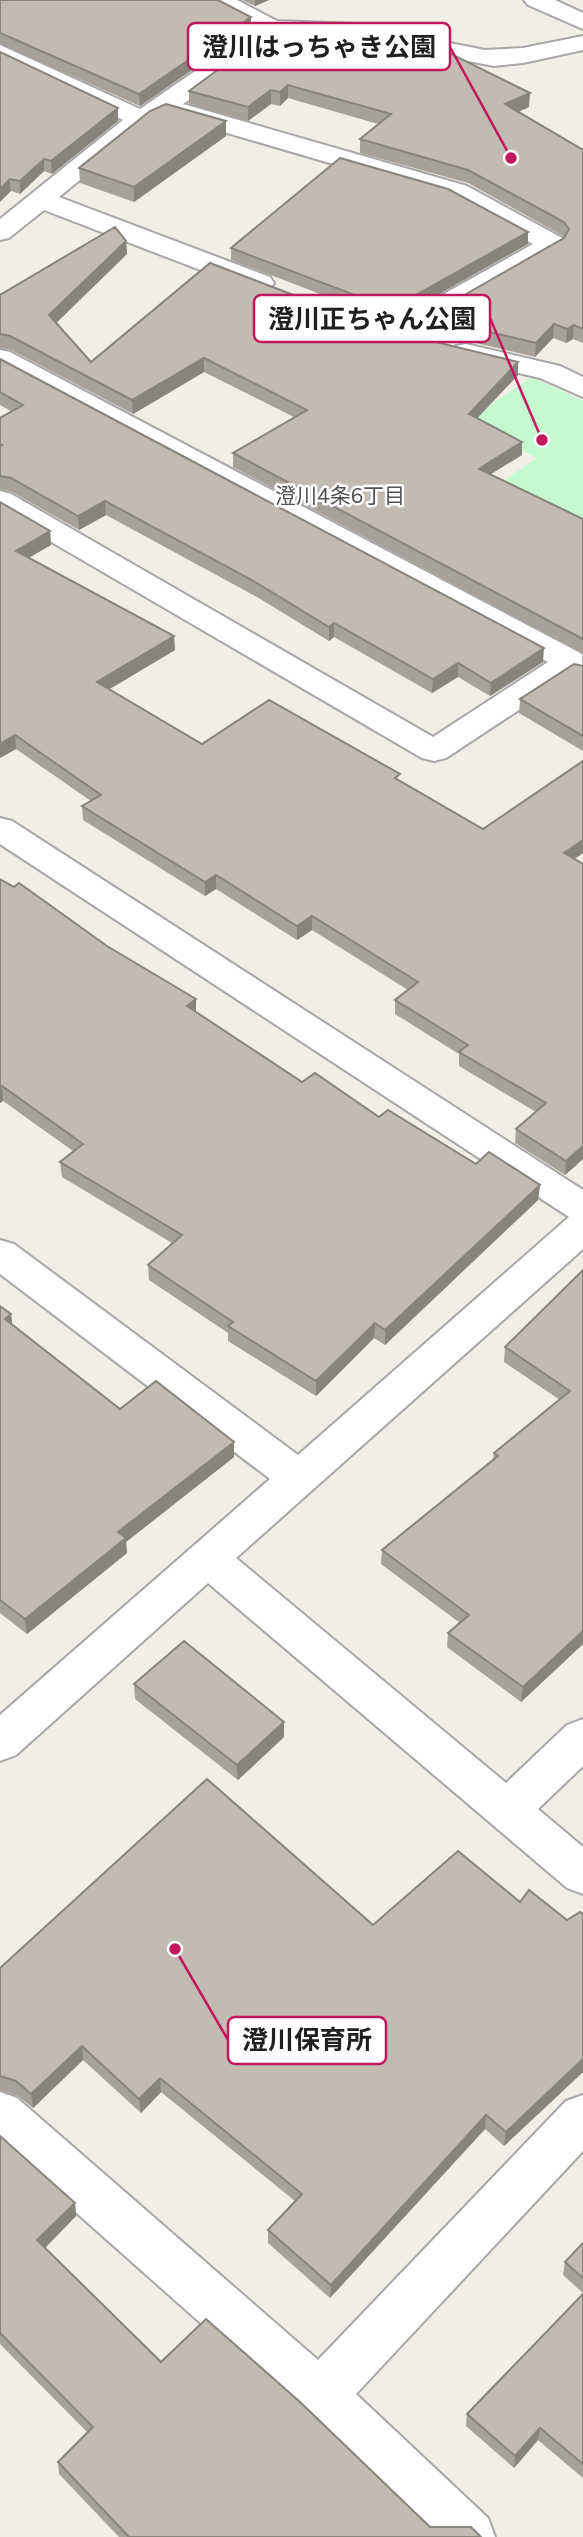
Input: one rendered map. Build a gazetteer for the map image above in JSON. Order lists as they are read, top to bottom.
{
  "districts": ["澄川4条6丁目"],
  "places": ["澄川はっちゃき公園", "澄川正ちゃん公園", "澄川保育所"]
}
